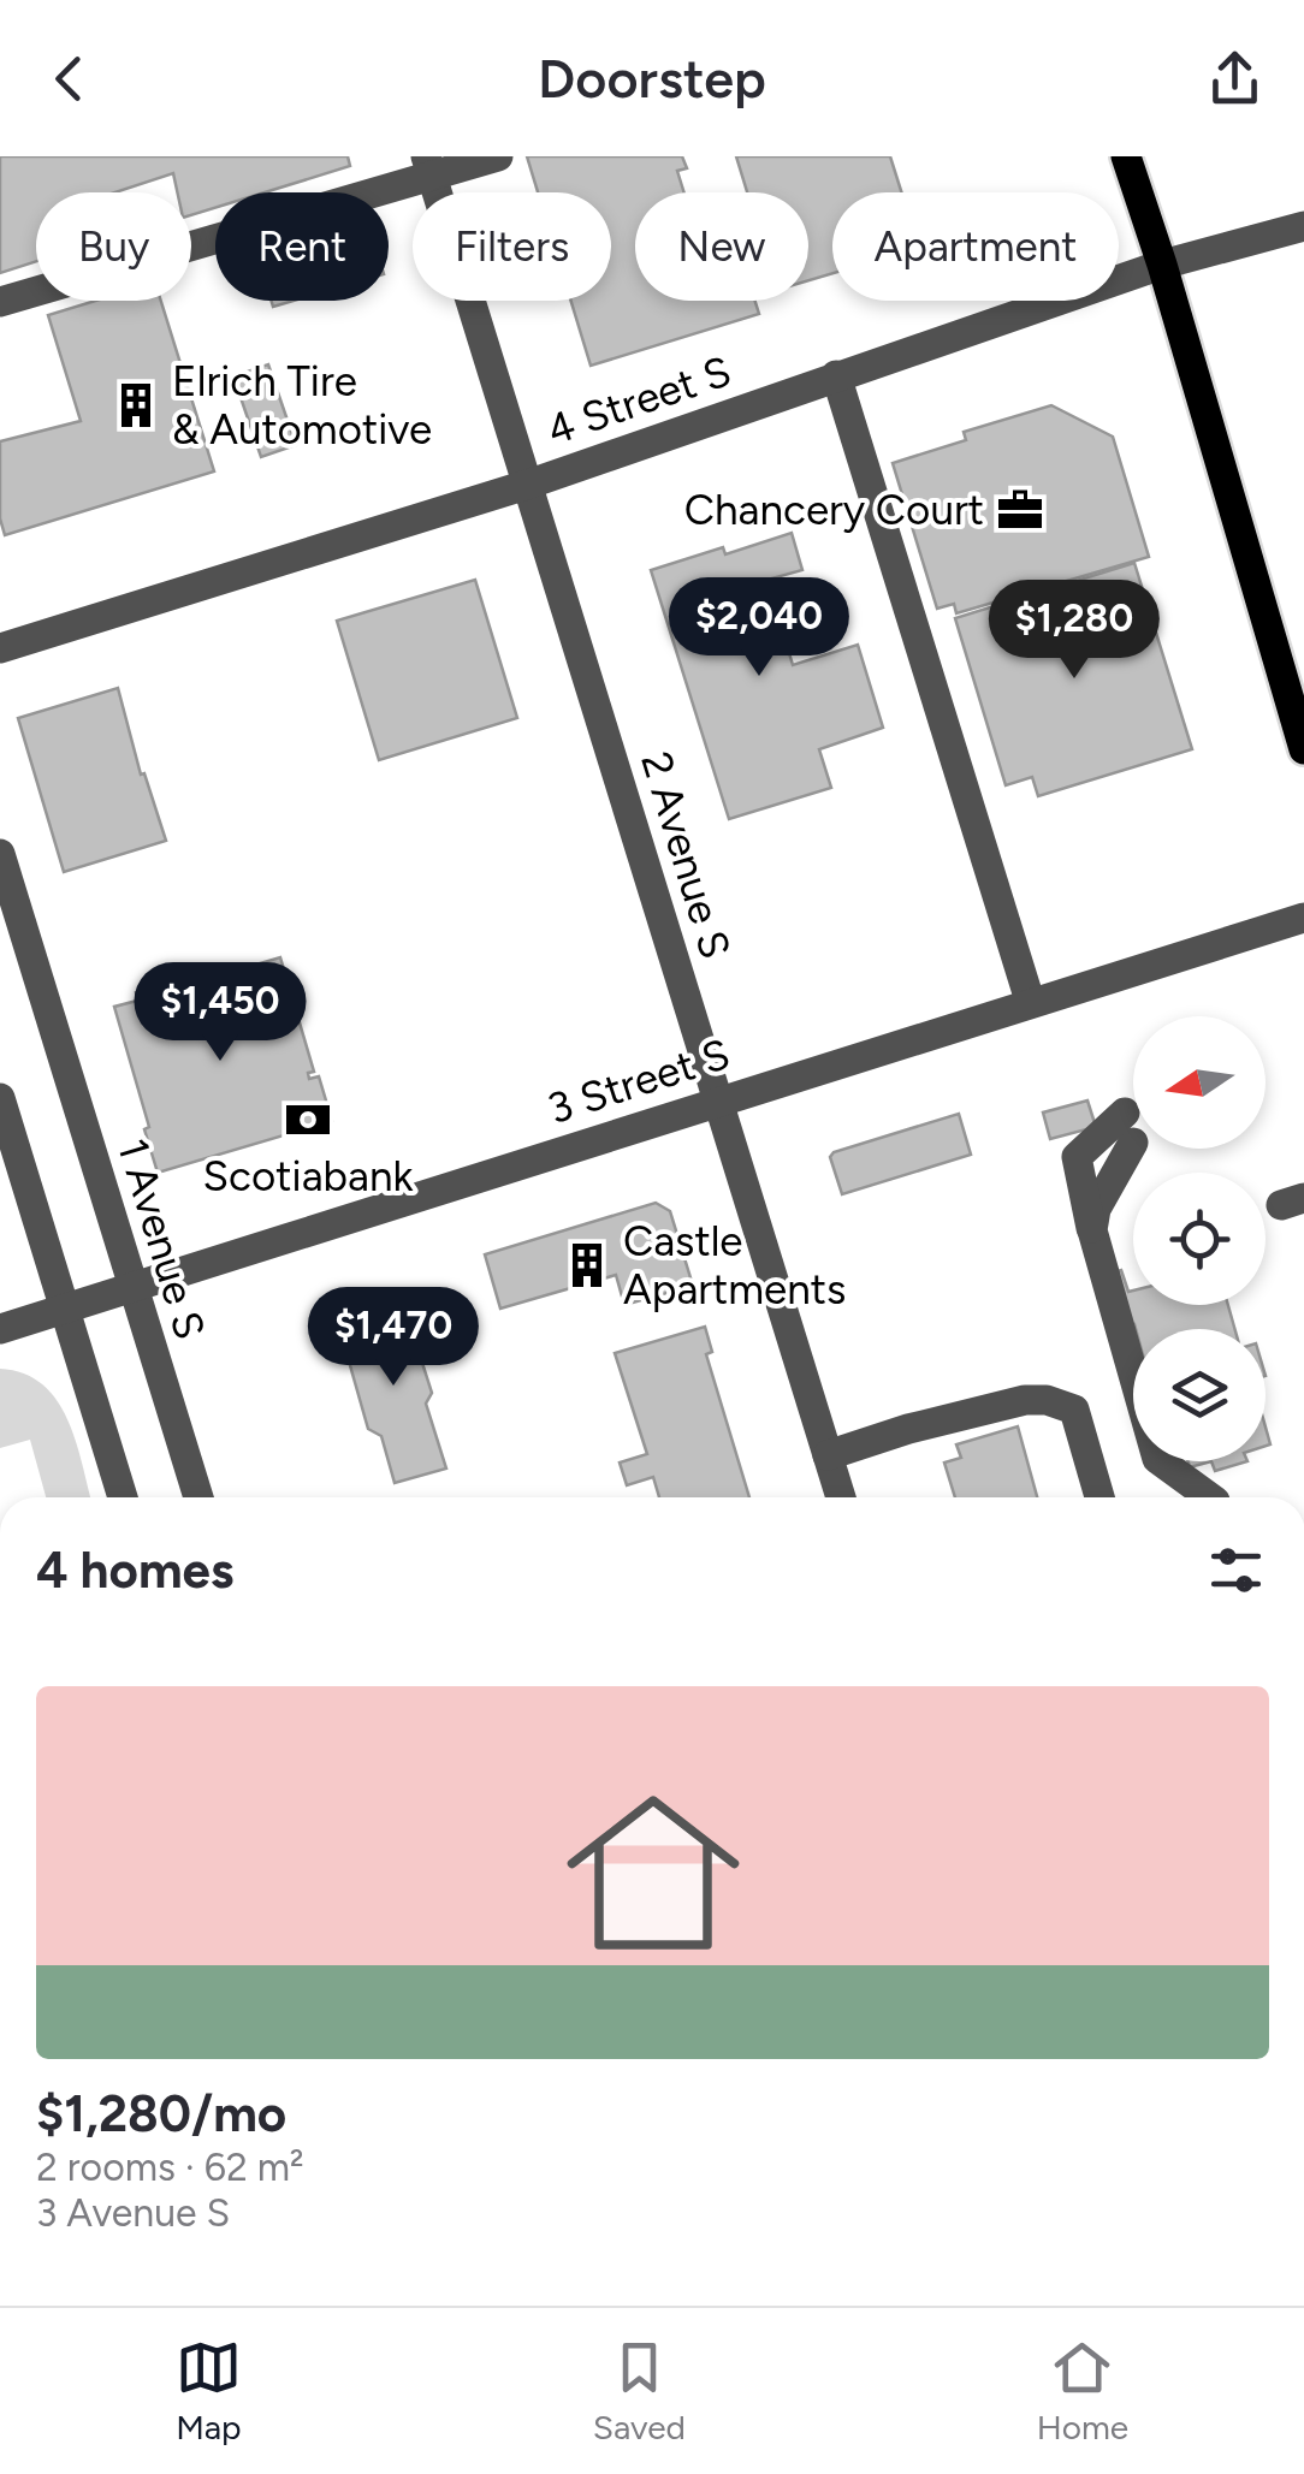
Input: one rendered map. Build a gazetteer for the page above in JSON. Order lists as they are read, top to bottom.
{
  "streets": {
    "street": [
      "4 Street S",
      "2 Avenue S",
      "3 Street S",
      "1 Avenue S"
    ]
  },
  "crossings": [
    ["4 Street S", "2 Avenue S"],
    ["2 Avenue S", "3 Street S"],
    ["3 Street S", "1 Avenue S"]
  ],
  "places": {
    "building": ["Elrich Tire & Automotive", "Castle Apartments"],
    "office": ["Chancery Court"],
    "bank": ["Scotiabank"]
  },
  "north": "left",
  "page": {
    "header": "Doorstep",
    "chip": [
      "Buy",
      "Rent",
      "Filters",
      "New",
      "Apartment"
    ],
    "price": [
      "$2,040",
      "$1,280",
      "$1,450",
      "$1,470"
    ],
    "heading": "4 homes",
    "list": [
      {
        "name": "$1,280/mo",
        "note": "2 rooms · 62 m² · 3 Avenue S"
      }
    ],
    "tabs": ["Map", "Saved", "Home"]
  }
}
